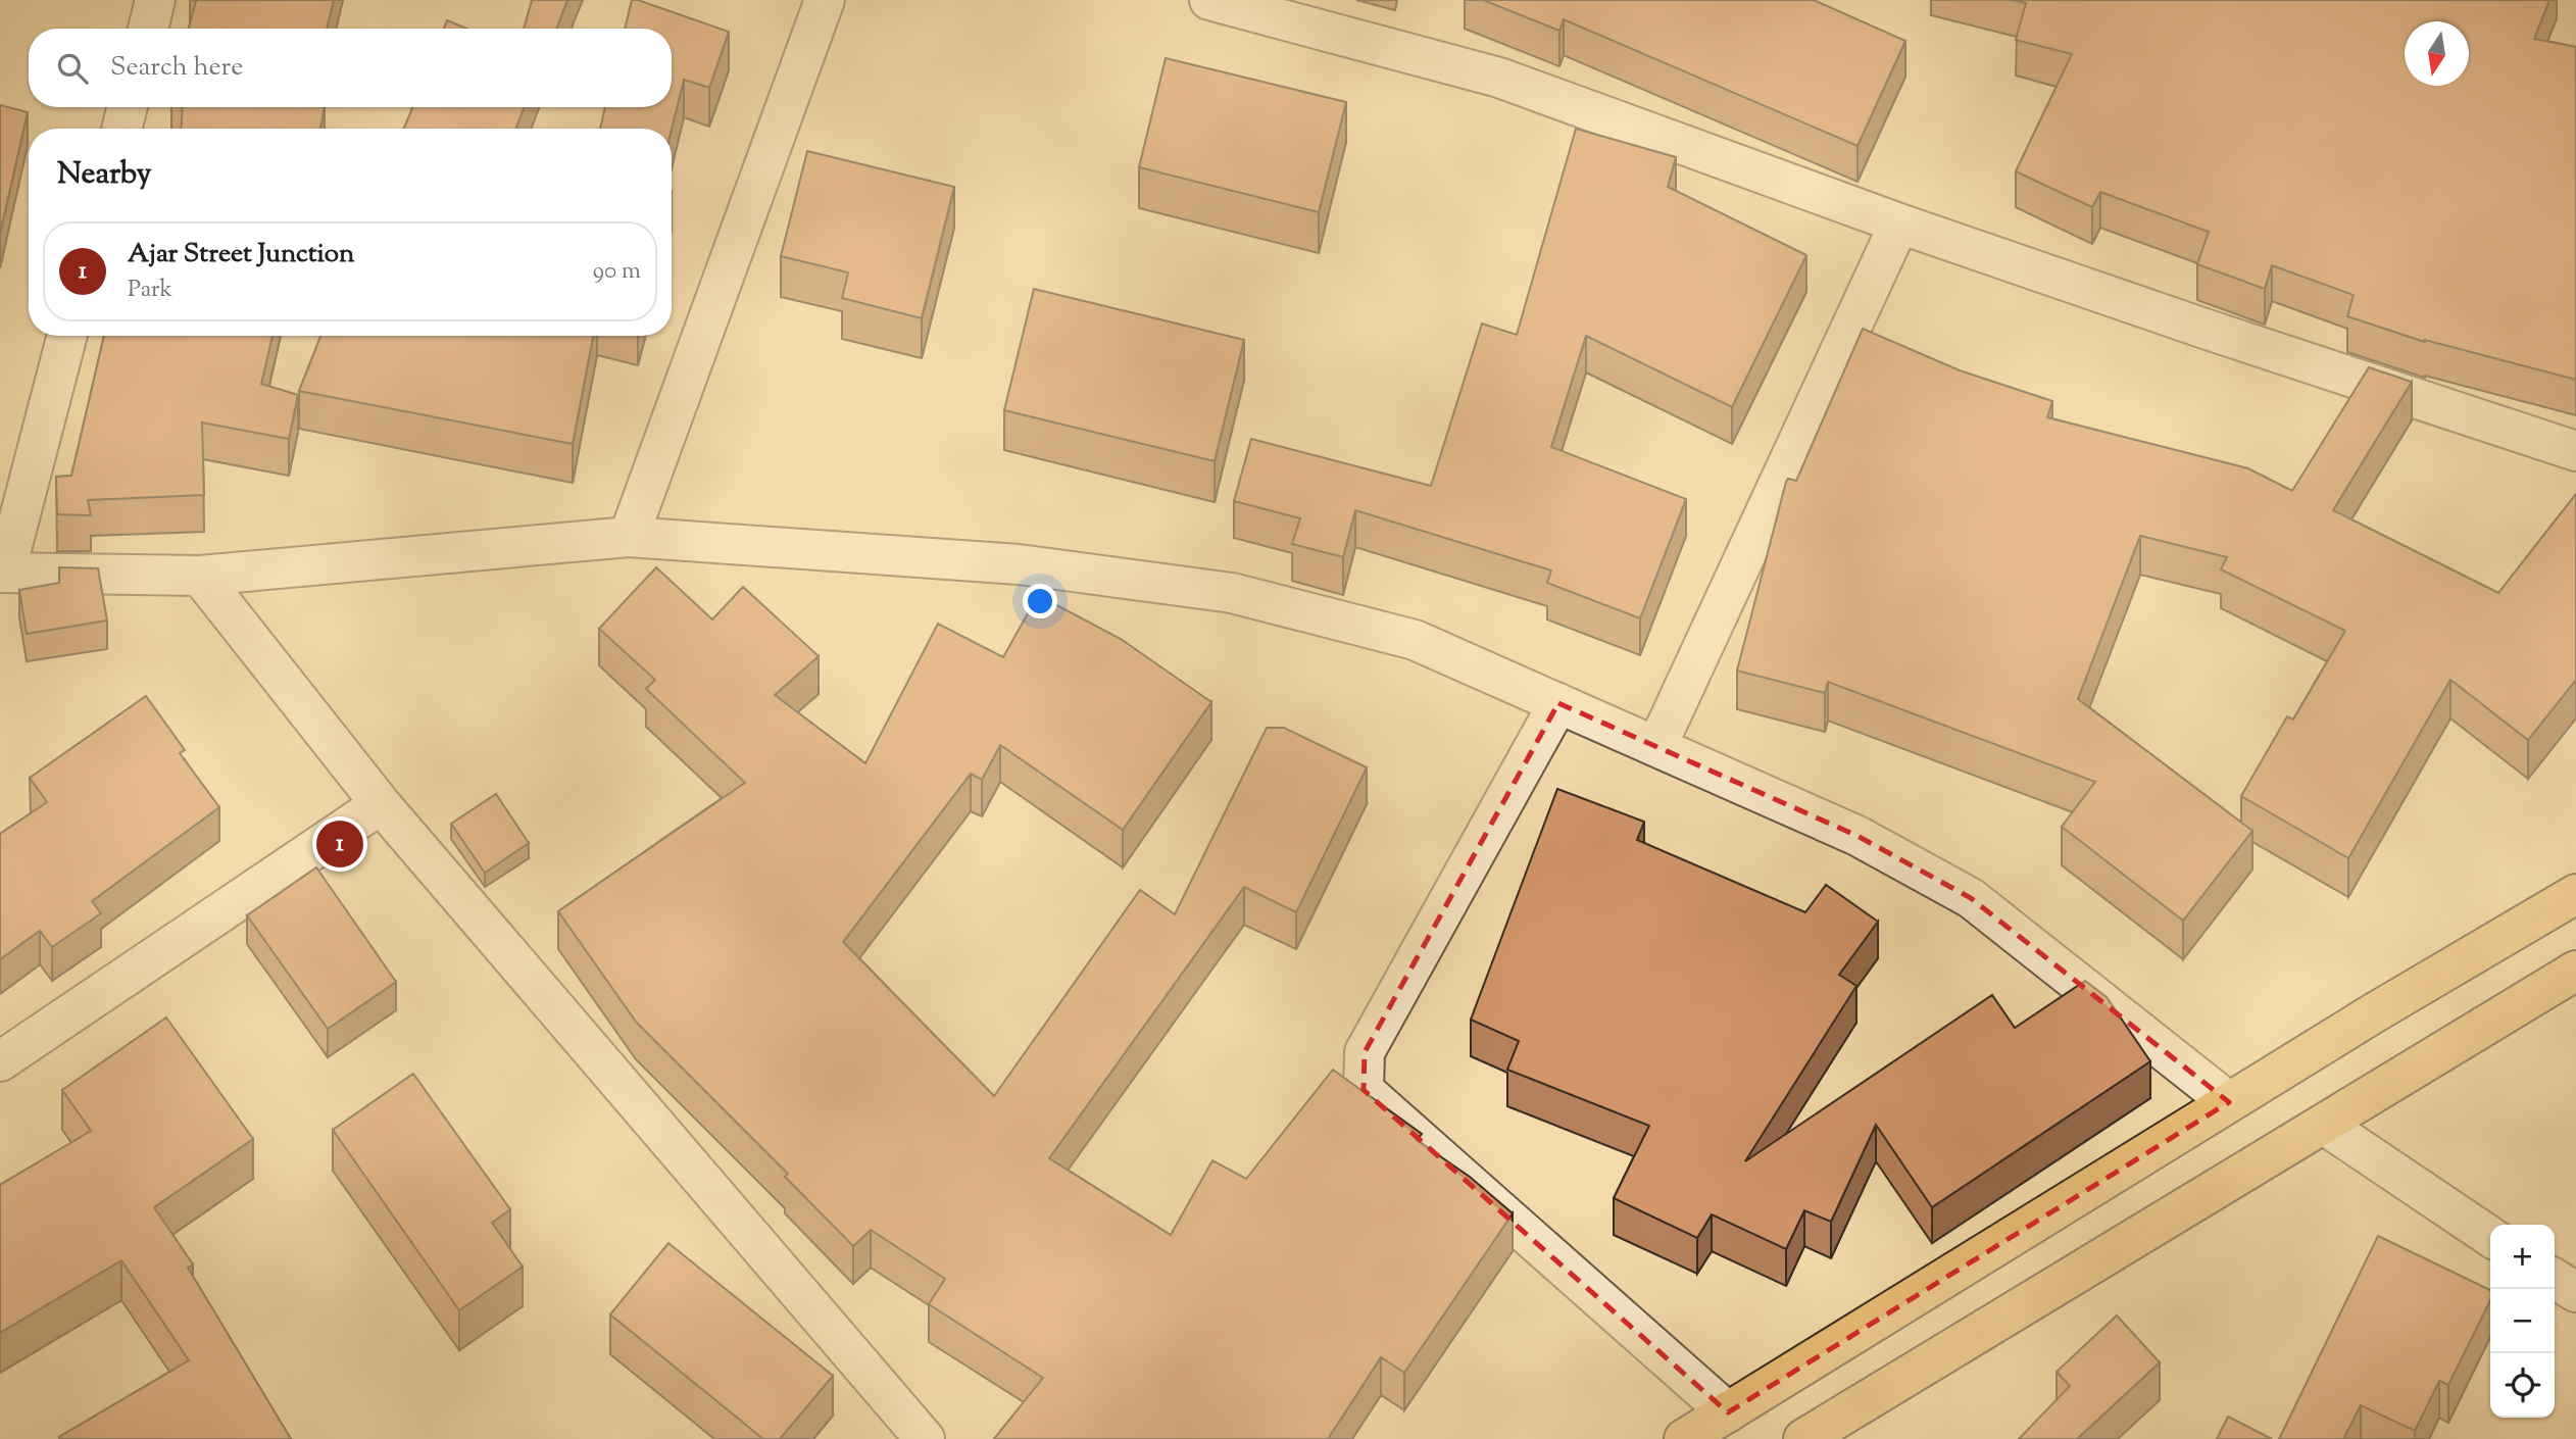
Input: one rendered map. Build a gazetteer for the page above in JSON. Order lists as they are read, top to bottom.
{
  "north": "bottom",
  "page": {
    "search": "Search here",
    "heading": "Nearby",
    "list": [
      {
        "mark": "1",
        "name": "Ajar Street Junction",
        "note": "Park",
        "value": "90 m"
      }
    ],
    "pins": "1",
    "map_buttons": ["+", "−"]
  }
}
